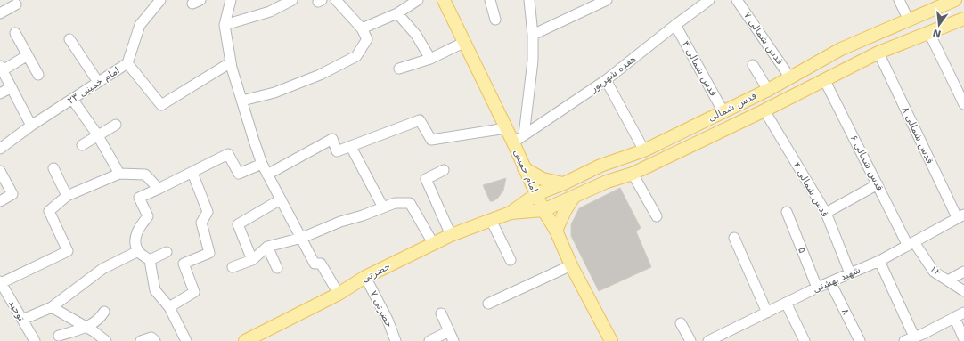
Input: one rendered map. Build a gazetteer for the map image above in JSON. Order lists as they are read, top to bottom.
{
  "streets": {
    "main road": ["قدس شمالی", "امام خمینی", "حضرتی"],
    "street": [
      "۷ قدس شمالی",
      "۳ قدس شمالی",
      "هفده شهریور",
      "امام خمینی ۲۳",
      "قدس شمالی ۸",
      "قدس شمالی ۶",
      "قدس شمالی ۴",
      "۵",
      "۱۲",
      "شهید بهشتی",
      "حضرتی ۷",
      "توحید",
      "۸"
    ]
  },
  "crossings": [
    ["۷ قدس شمالی", "قدس شمالی"],
    ["۳ قدس شمالی", "هفده شهریور"],
    ["۳ قدس شمالی", "قدس شمالی"],
    ["هفده شهریور", "امام خمینی"],
    ["قدس شمالی", "قدس شمالی ۸"],
    ["قدس شمالی", "قدس شمالی ۶"],
    ["قدس شمالی", "امام خمینی"],
    ["قدس شمالی", "قدس شمالی ۴"],
    ["قدس شمالی", "حضرتی"],
    ["قدس شمالی ۸", "شهید بهشتی"],
    ["قدس شمالی ۶", "۱۲"],
    ["قدس شمالی ۶", "شهید بهشتی"],
    ["قدس شمالی ۴", "شهید بهشتی"],
    ["۵", "شهید بهشتی"],
    ["۱۲", "شهید بهشتی"],
    ["حضرتی", "حضرتی ۷"],
    ["شهید بهشتی", "۸"]
  ],
  "north": "bottom"
}
